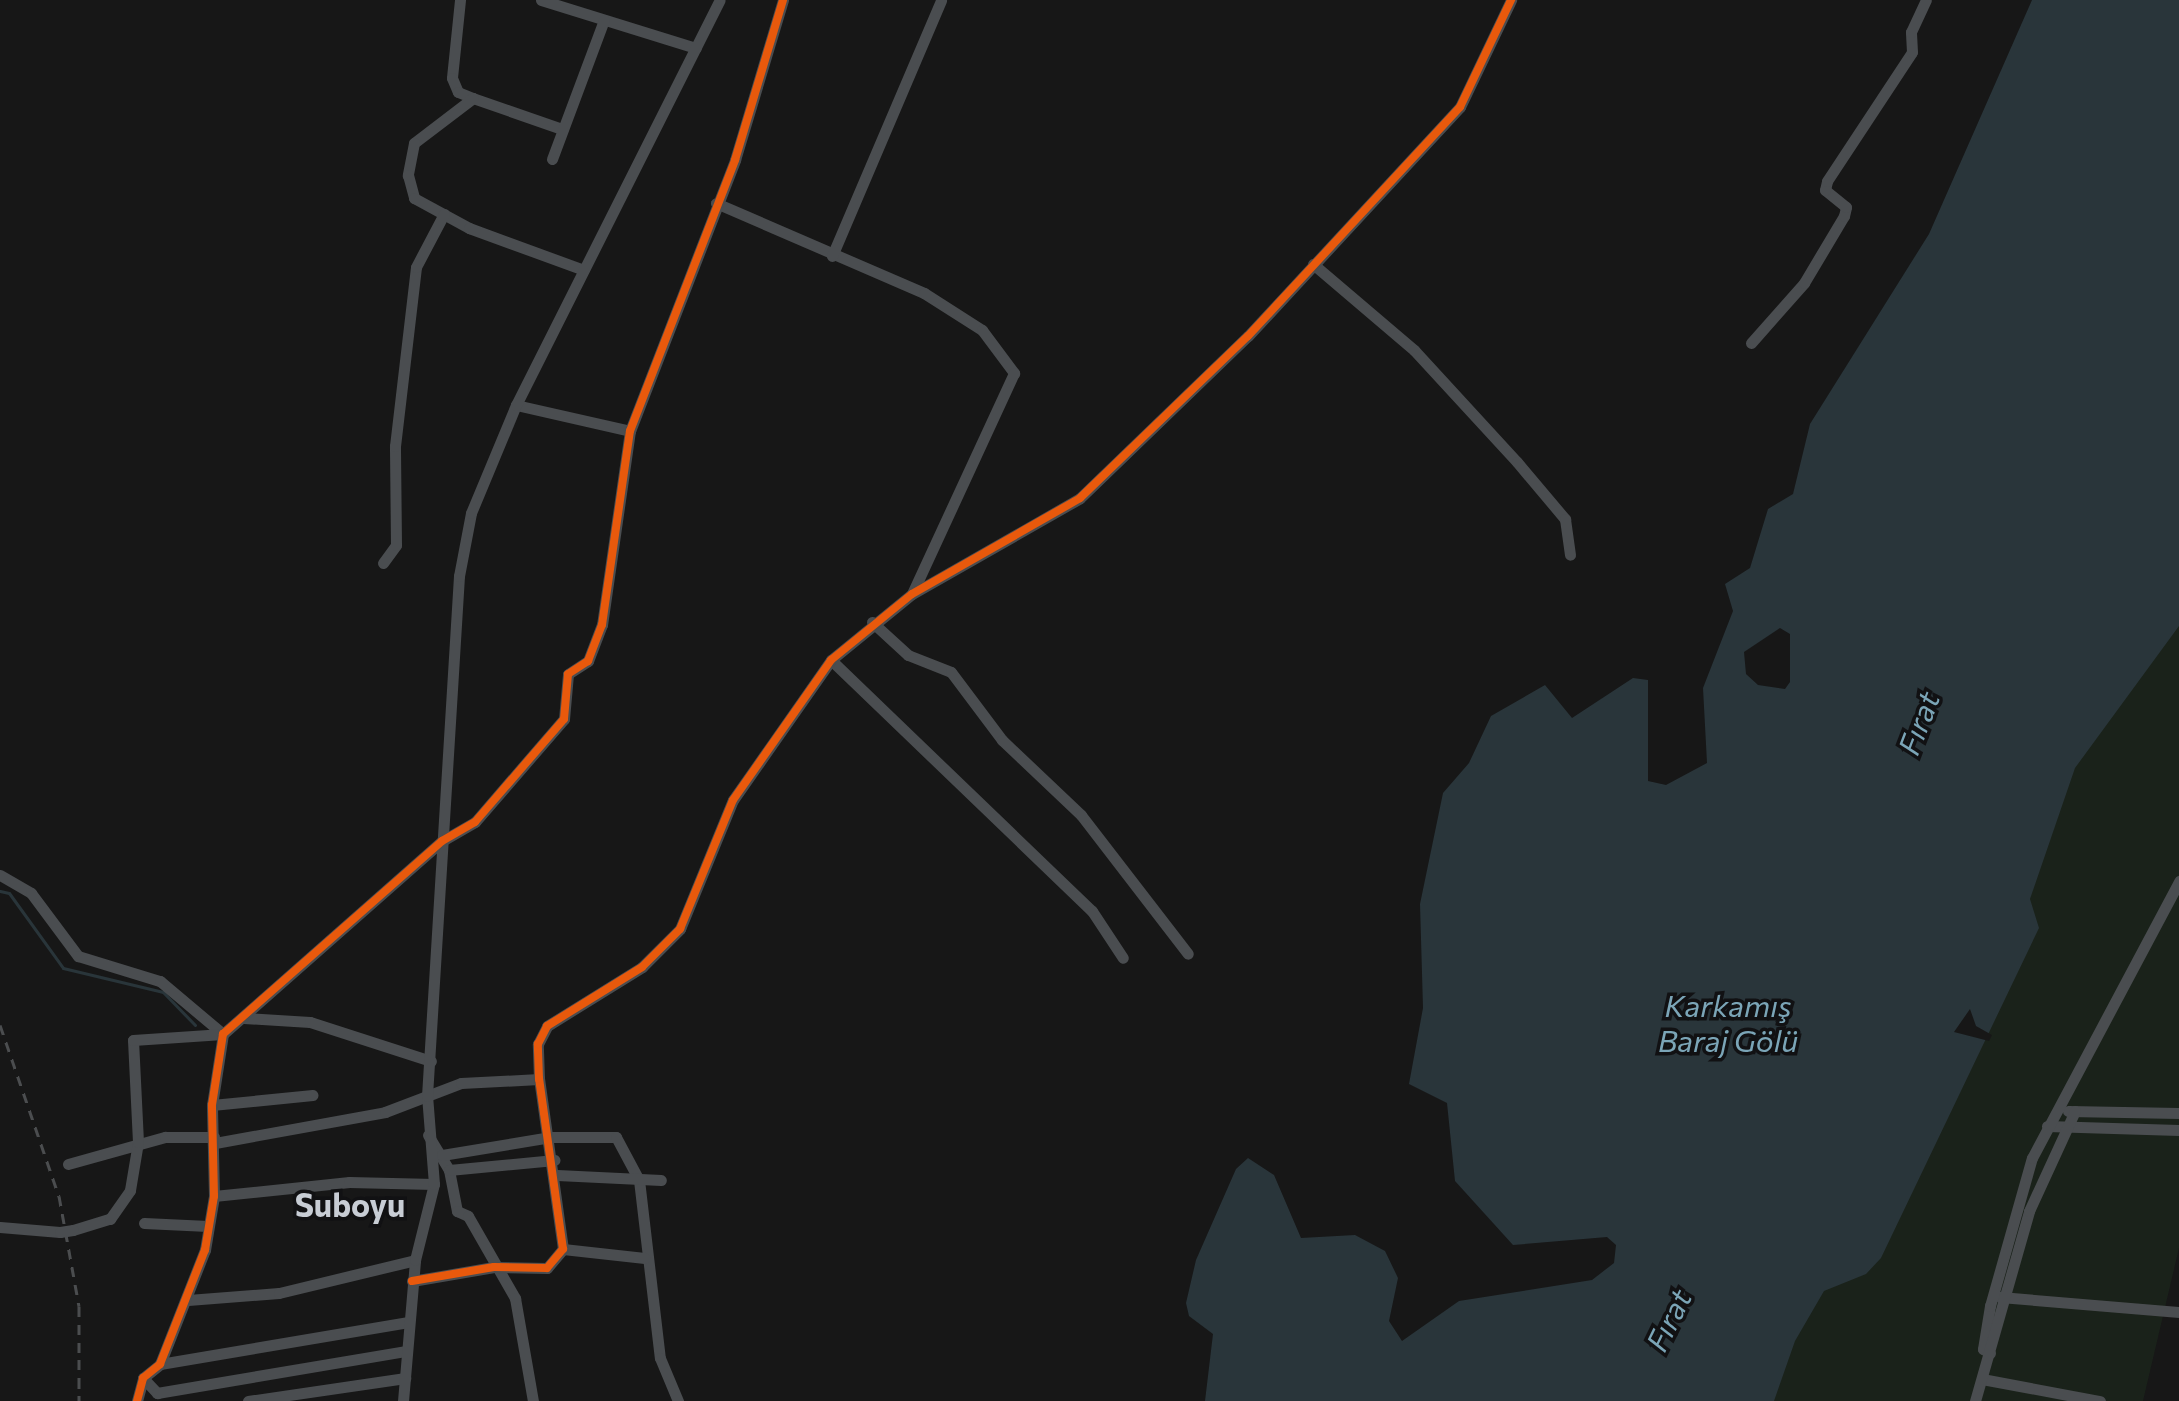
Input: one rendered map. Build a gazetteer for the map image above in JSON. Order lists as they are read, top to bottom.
{
  "districts": ["Suboyu"],
  "water": ["Fırat", "Karkamış Baraj Gölü"]
}
